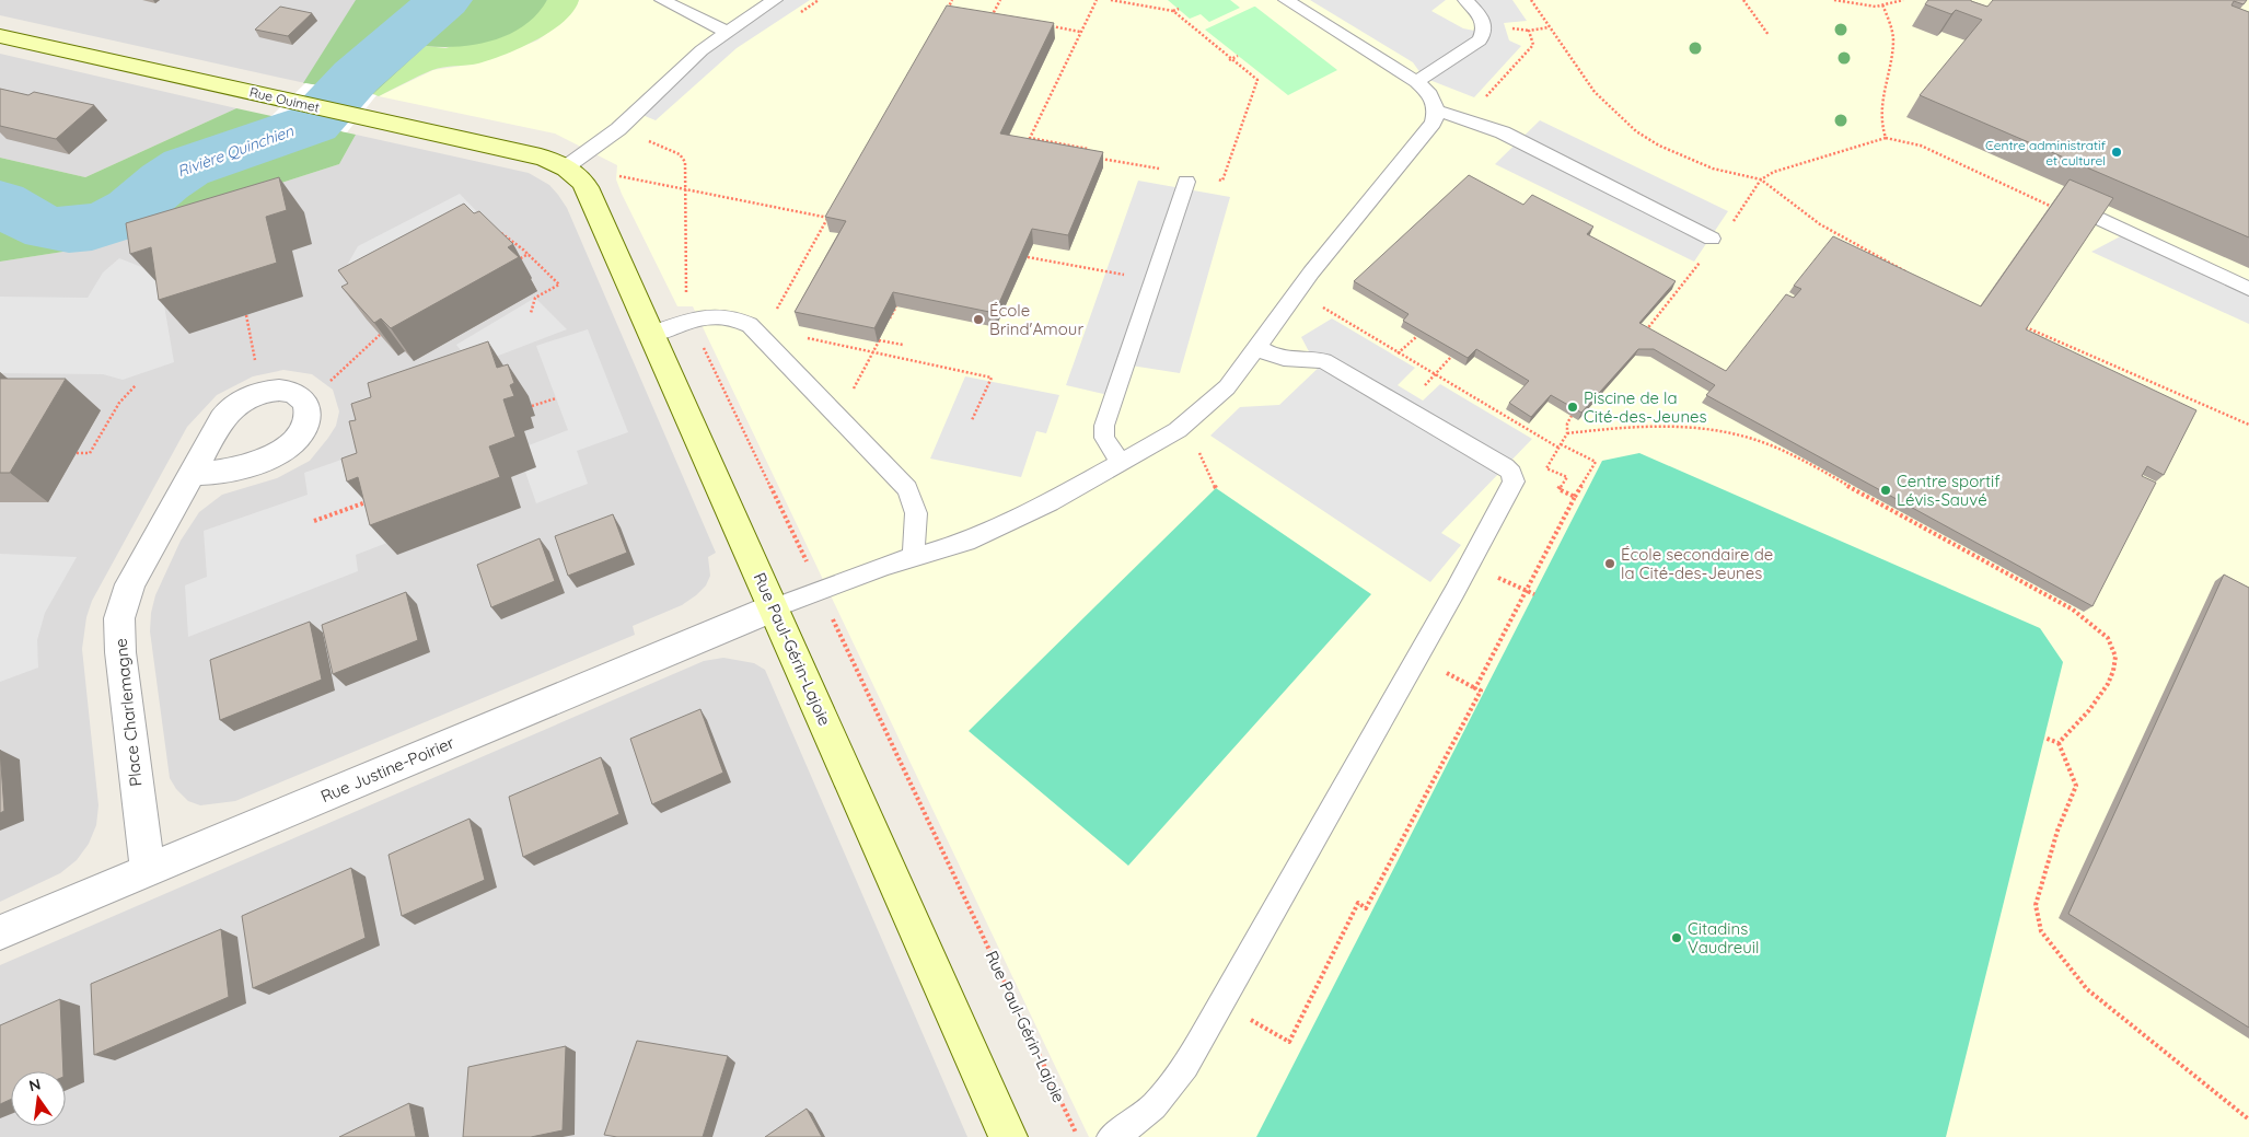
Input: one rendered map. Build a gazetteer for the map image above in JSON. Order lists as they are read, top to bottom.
{
  "streets": {
    "street": [
      "Rue Ouimet",
      "Rue Paul-Gérin-Lajoie",
      "Place Charlemagne",
      "Rue Justine-Poirier"
    ]
  },
  "crossings": [
    ["Rue Ouimet", "Rue Paul-Gérin-Lajoie"],
    ["Rue Paul-Gérin-Lajoie", "Rue Justine-Poirier"],
    ["Place Charlemagne", "Rue Justine-Poirier"]
  ],
  "water": ["Rivière Quinchien"],
  "places": [
    "Centre administratif et culturel",
    "École Brind'Amour",
    "Piscine de la Cité-des-Jeunes",
    "Centre sportif Lévis-Sauvé",
    "École secondaire de la Cité-des-Jeunes",
    "Citadins Vaudreuil"
  ],
  "north": "top"
}
